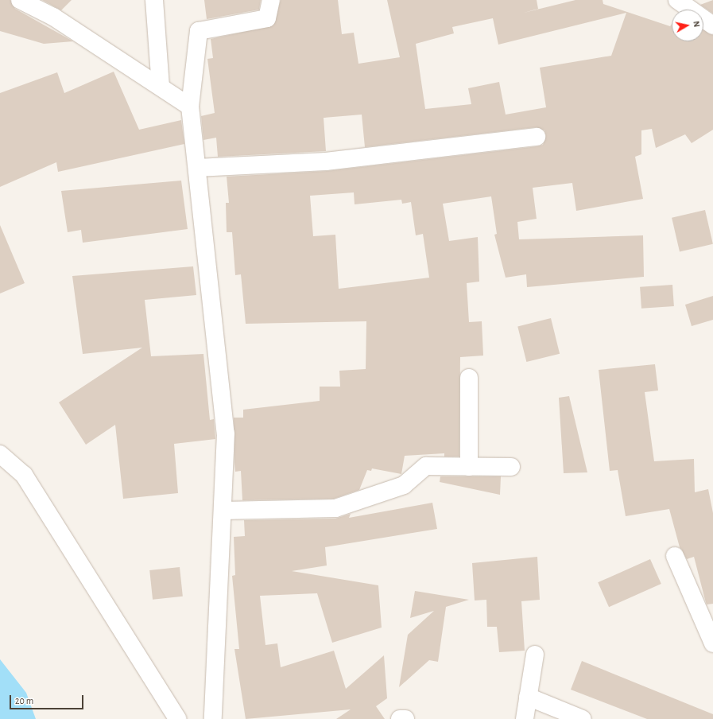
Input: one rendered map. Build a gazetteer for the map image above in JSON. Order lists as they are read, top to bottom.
{
  "scale_bar": "20 m",
  "north": "right"
}
